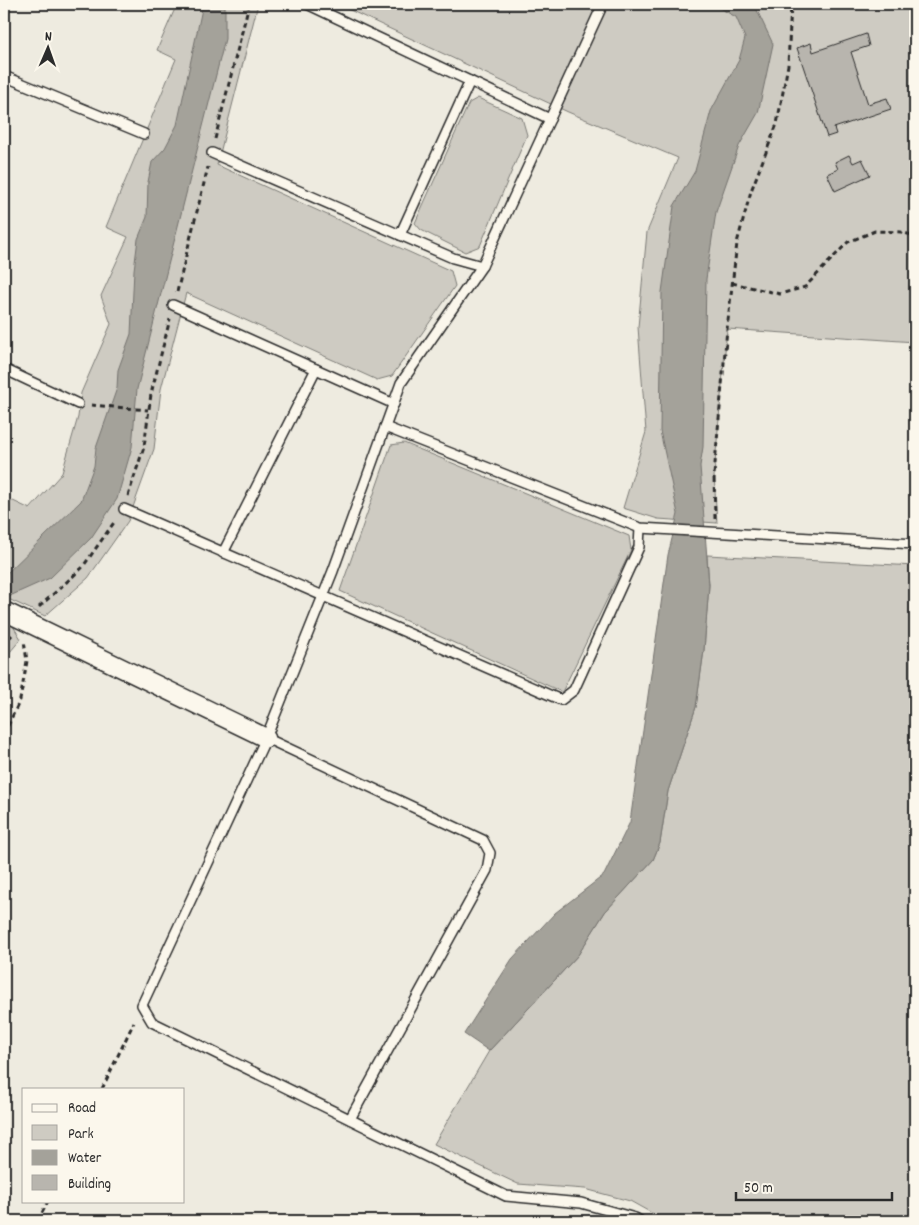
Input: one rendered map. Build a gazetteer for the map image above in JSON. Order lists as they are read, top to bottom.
{
  "legend": [
    "Road",
    "Park",
    "Water",
    "Building"
  ],
  "scale_bar": "50 m",
  "north": "top"
}
